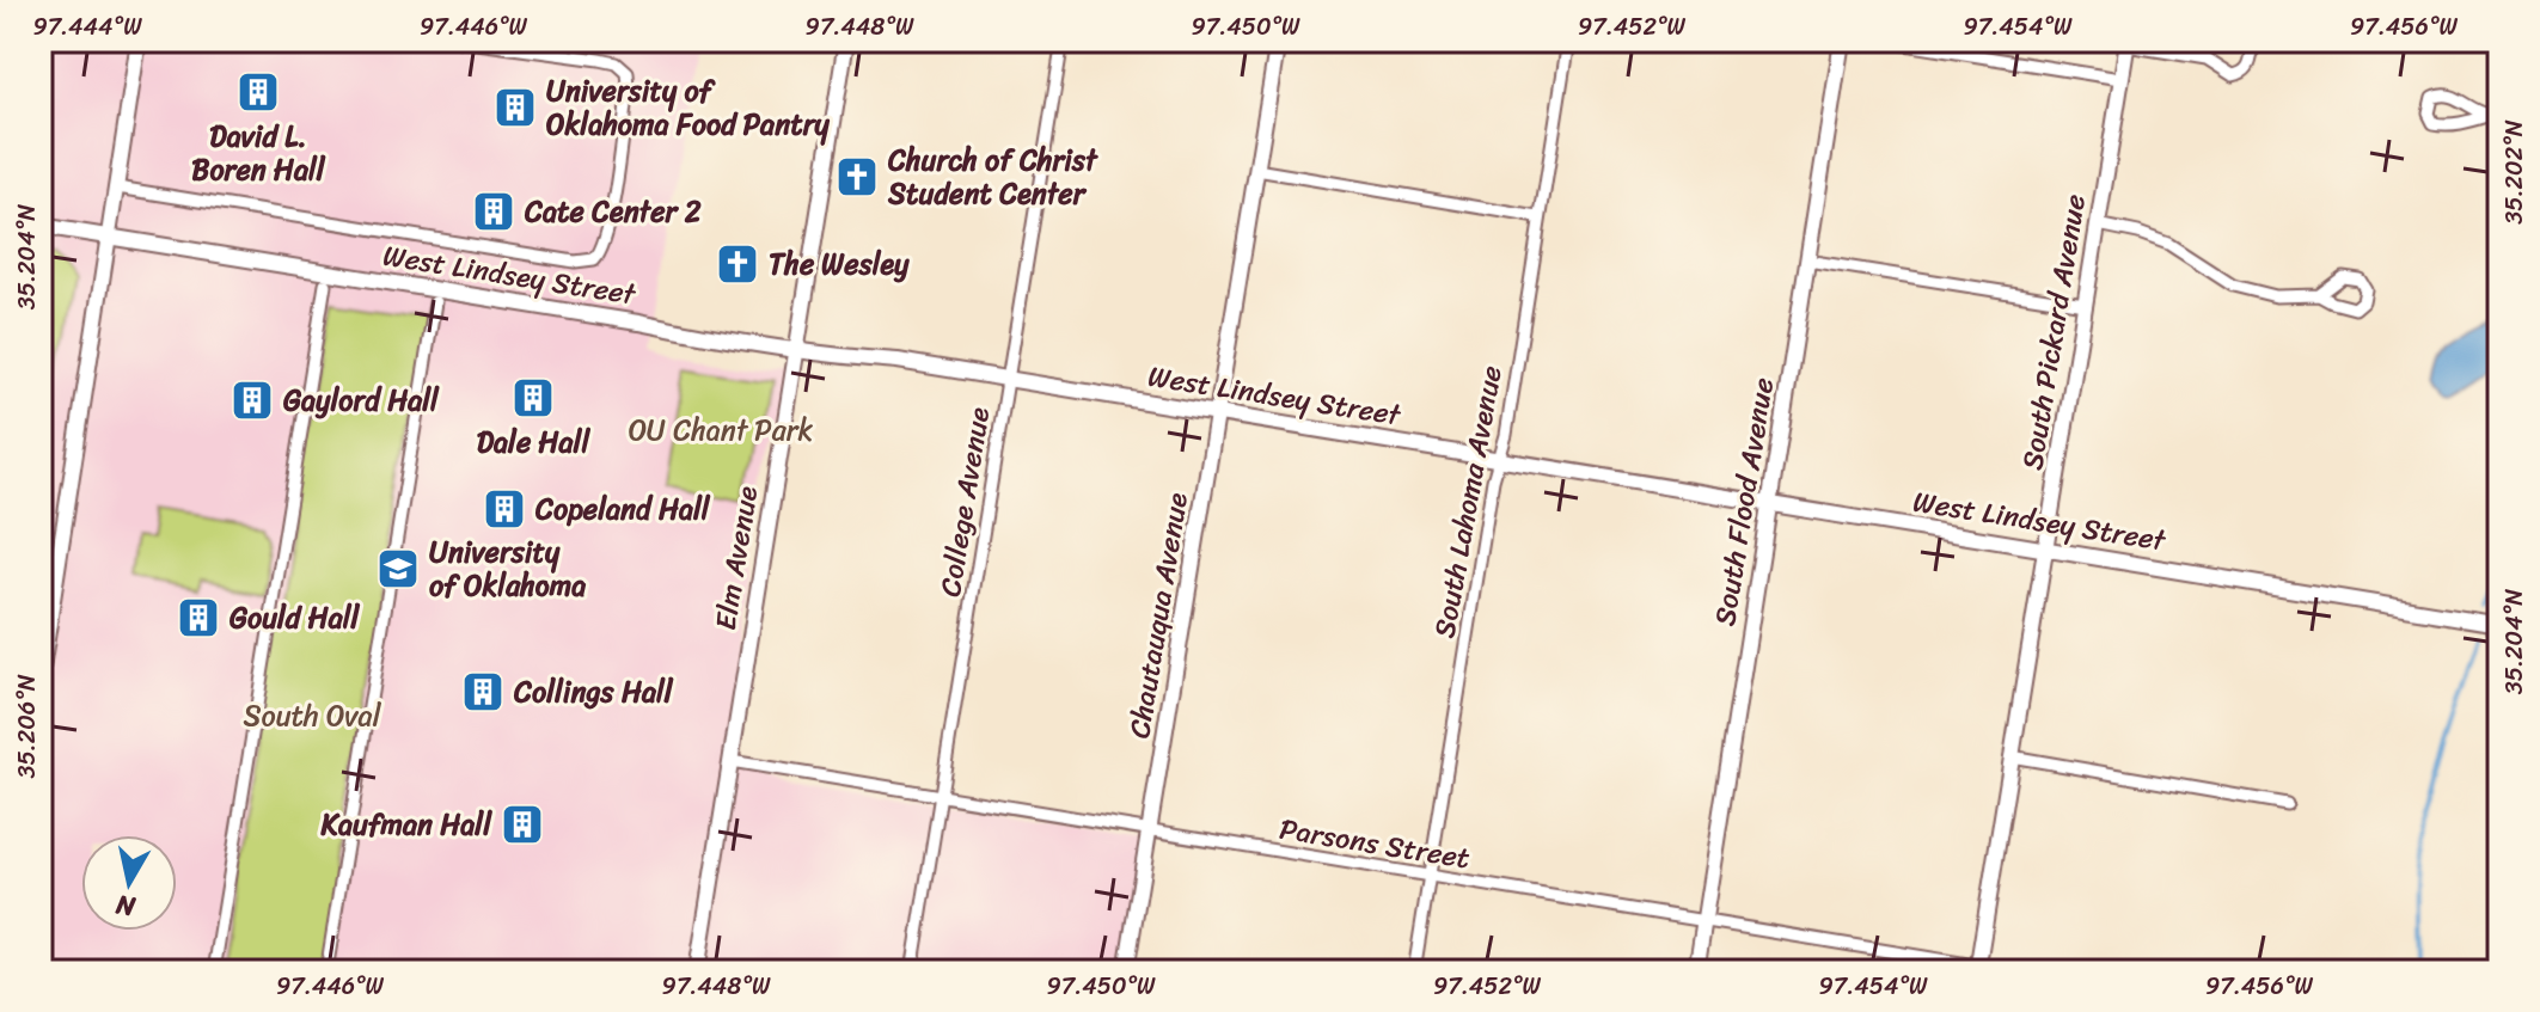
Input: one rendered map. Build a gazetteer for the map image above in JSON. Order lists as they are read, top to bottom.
{
  "streets": {
    "street": [
      "West Lindsey Street",
      "South Pickard Avenue",
      "College Avenue",
      "South Lahoma Avenue",
      "South Flood Avenue",
      "Elm Avenue",
      "Chautauqua Avenue",
      "Parsons Street"
    ]
  },
  "crossings": [
    ["West Lindsey Street", "South Pickard Avenue"],
    ["West Lindsey Street", "College Avenue"],
    ["West Lindsey Street", "South Lahoma Avenue"],
    ["West Lindsey Street", "South Flood Avenue"],
    ["West Lindsey Street", "Elm Avenue"],
    ["West Lindsey Street", "Chautauqua Avenue"],
    ["South Pickard Avenue", "Parsons Street"],
    ["College Avenue", "Parsons Street"],
    ["South Lahoma Avenue", "Parsons Street"],
    ["South Flood Avenue", "Parsons Street"],
    ["Elm Avenue", "Parsons Street"],
    ["Chautauqua Avenue", "Parsons Street"]
  ],
  "parks": ["OU Chant Park", "South Oval"],
  "places": {
    "building": [
      "David L. Boren Hall",
      "University of Oklahoma Food Pantry",
      "Cate Center 2",
      "Dale Hall",
      "Gaylord Hall",
      "Copeland Hall",
      "Gould Hall",
      "Collings Hall",
      "Kaufman Hall"
    ],
    "church": ["Church of Christ Student Center", "The Wesley"],
    "school or university": ["University of Oklahoma"]
  },
  "north": "bottom",
  "coordinates": [
    "97.444°W",
    "97.446°W",
    "97.448°W",
    "97.450°W",
    "97.452°W",
    "97.454°W",
    "97.456°W",
    "35.202°N",
    "35.204°N",
    "35.206°N"
  ]
}
